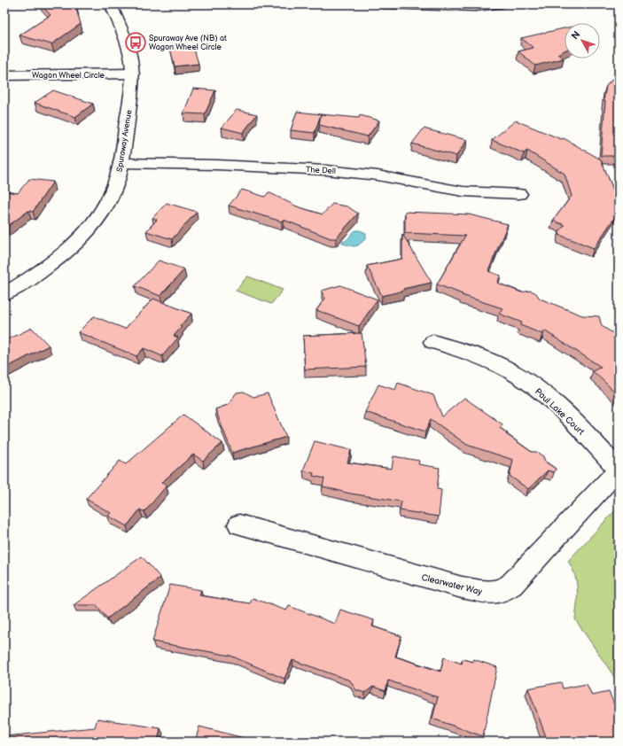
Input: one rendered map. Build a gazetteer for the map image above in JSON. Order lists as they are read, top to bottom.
{
  "streets": {
    "street": [
      "Wagon Wheel Circle",
      "Spuraway Avenue",
      "The Dell",
      "Paul Lake Court",
      "Clearwater Way"
    ]
  },
  "crossings": [
    ["Wagon Wheel Circle", "Spuraway Avenue"],
    ["Spuraway Avenue", "The Dell"],
    ["Paul Lake Court", "Clearwater Way"]
  ],
  "places": {
    "bus stop": ["Spuraway Ave (NB) at Wagon Wheel Circle"]
  },
  "north": "top left"
}
